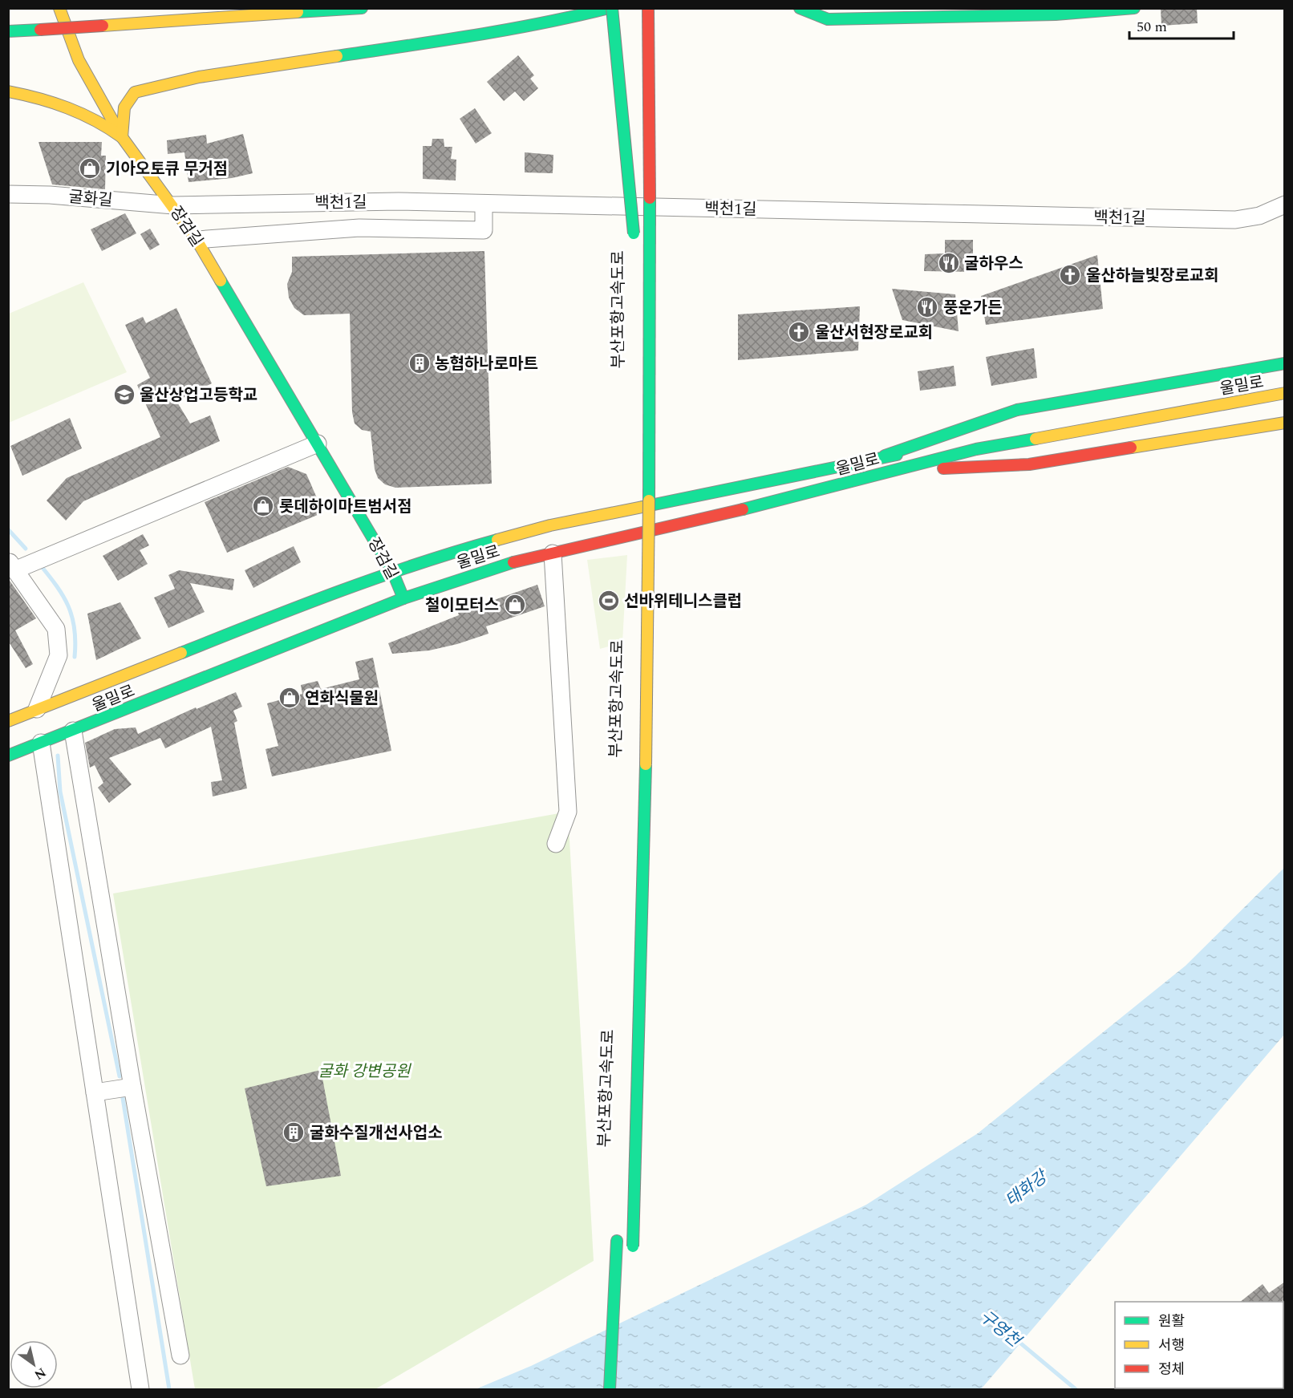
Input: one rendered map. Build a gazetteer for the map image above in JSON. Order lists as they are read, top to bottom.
{
  "streets": {
    "main road": ["장검길", "부산포항고속도로", "울밀로"],
    "street": ["굴화길", "백천1길"]
  },
  "crossings": [
    ["굴화길", "백천1길"],
    ["굴화길", "장검길"],
    ["백천1길", "장검길"],
    ["장검길", "울밀로"]
  ],
  "water": ["태화강", "구영천"],
  "parks": ["굴화 강변공원"],
  "places": {
    "shop": [
      "기아오토큐 무거점",
      "롯데하이마트범서점",
      "철이모터스",
      "연화식물원"
    ],
    "restaurant": ["굴하우스", "풍운가든"],
    "church": ["울산하늘빛장로교회", "울산서현장로교회"],
    "building": ["농협하나로마트", "굴화수질개선사업소"],
    "school or university": ["울산상업고등학교"],
    "sports": ["선바위테니스클럽"]
  },
  "legend": ["원활", "서행", "정체"],
  "scale_bar": "50 m",
  "north": "bottom right"
}
